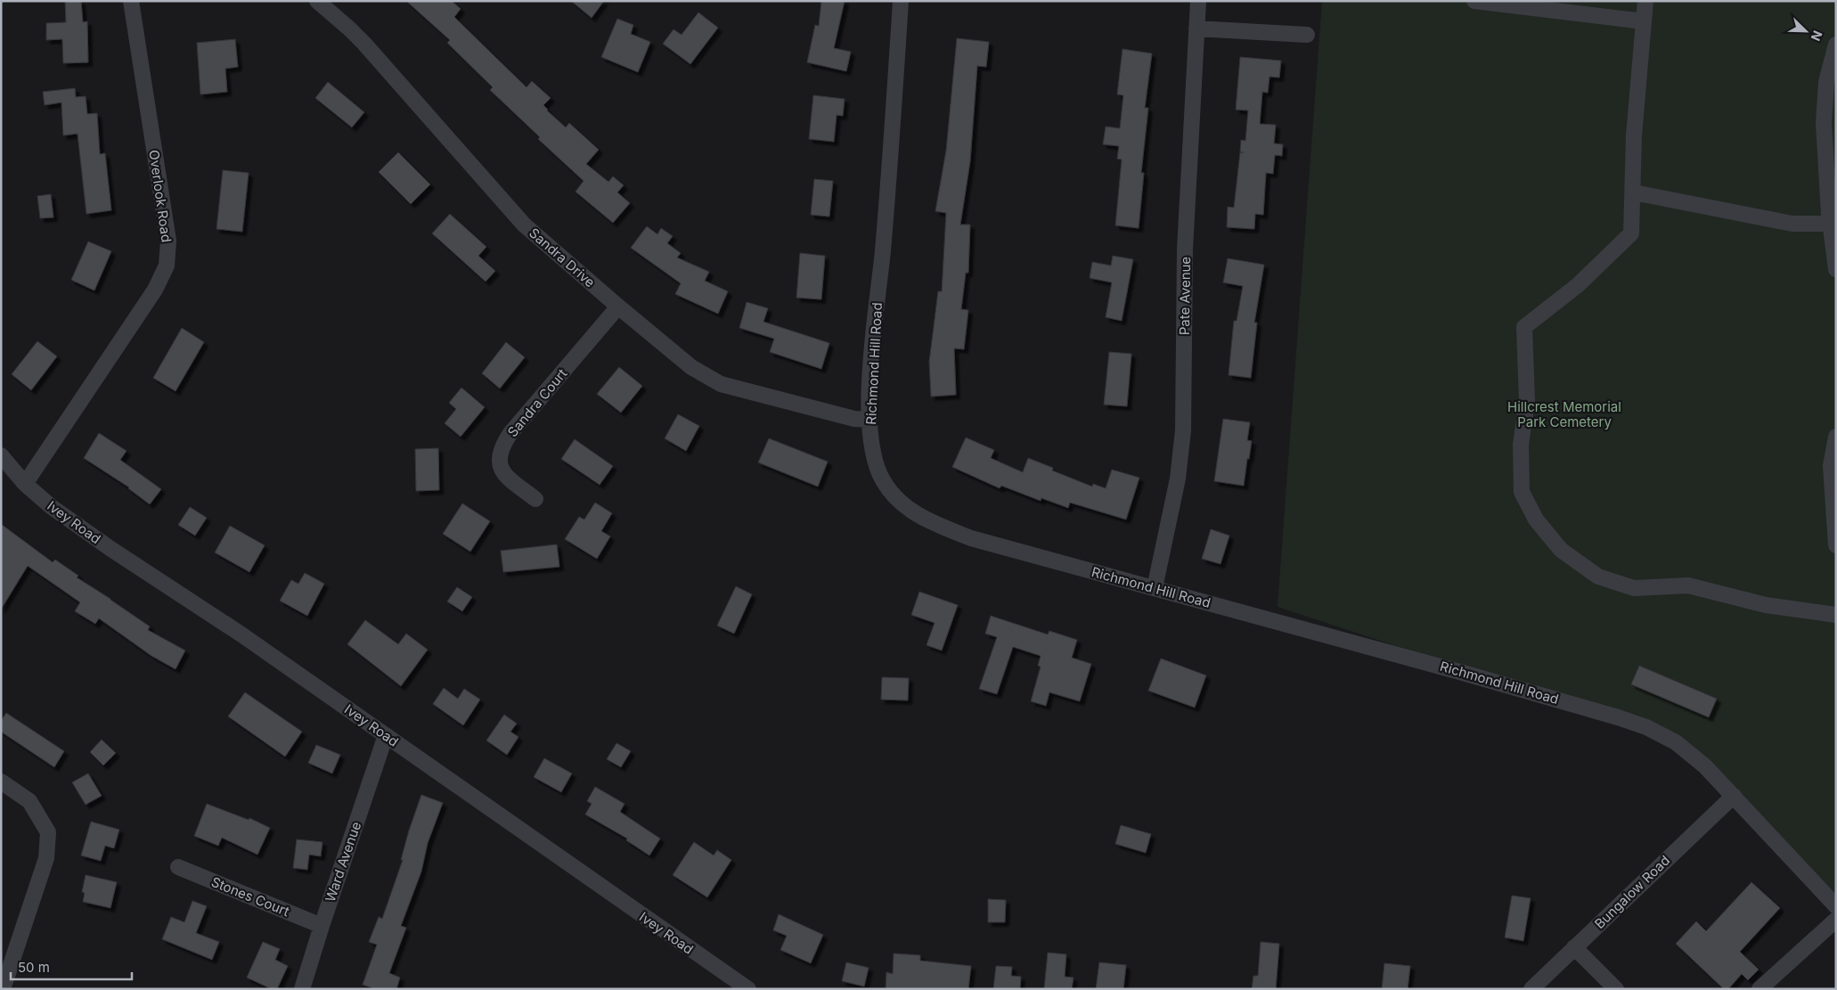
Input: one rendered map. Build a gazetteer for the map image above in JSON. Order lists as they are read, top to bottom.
{
  "streets": {
    "street": [
      "Overlook Road",
      "Sandra Drive",
      "Pate Avenue",
      "Richmond Hill Road",
      "Sandra Court",
      "Ivey Road",
      "Ward Avenue",
      "Bungalow Road",
      "Stones Court"
    ]
  },
  "crossings": [
    ["Overlook Road", "Ivey Road"],
    ["Sandra Drive", "Richmond Hill Road"],
    ["Sandra Drive", "Sandra Court"],
    ["Pate Avenue", "Richmond Hill Road"],
    ["Richmond Hill Road", "Bungalow Road"],
    ["Ivey Road", "Ward Avenue"],
    ["Ward Avenue", "Stones Court"]
  ],
  "parks": ["Hillcrest Memorial Park Cemetery"],
  "scale_bar": "50 m",
  "north": "bottom right"
}
